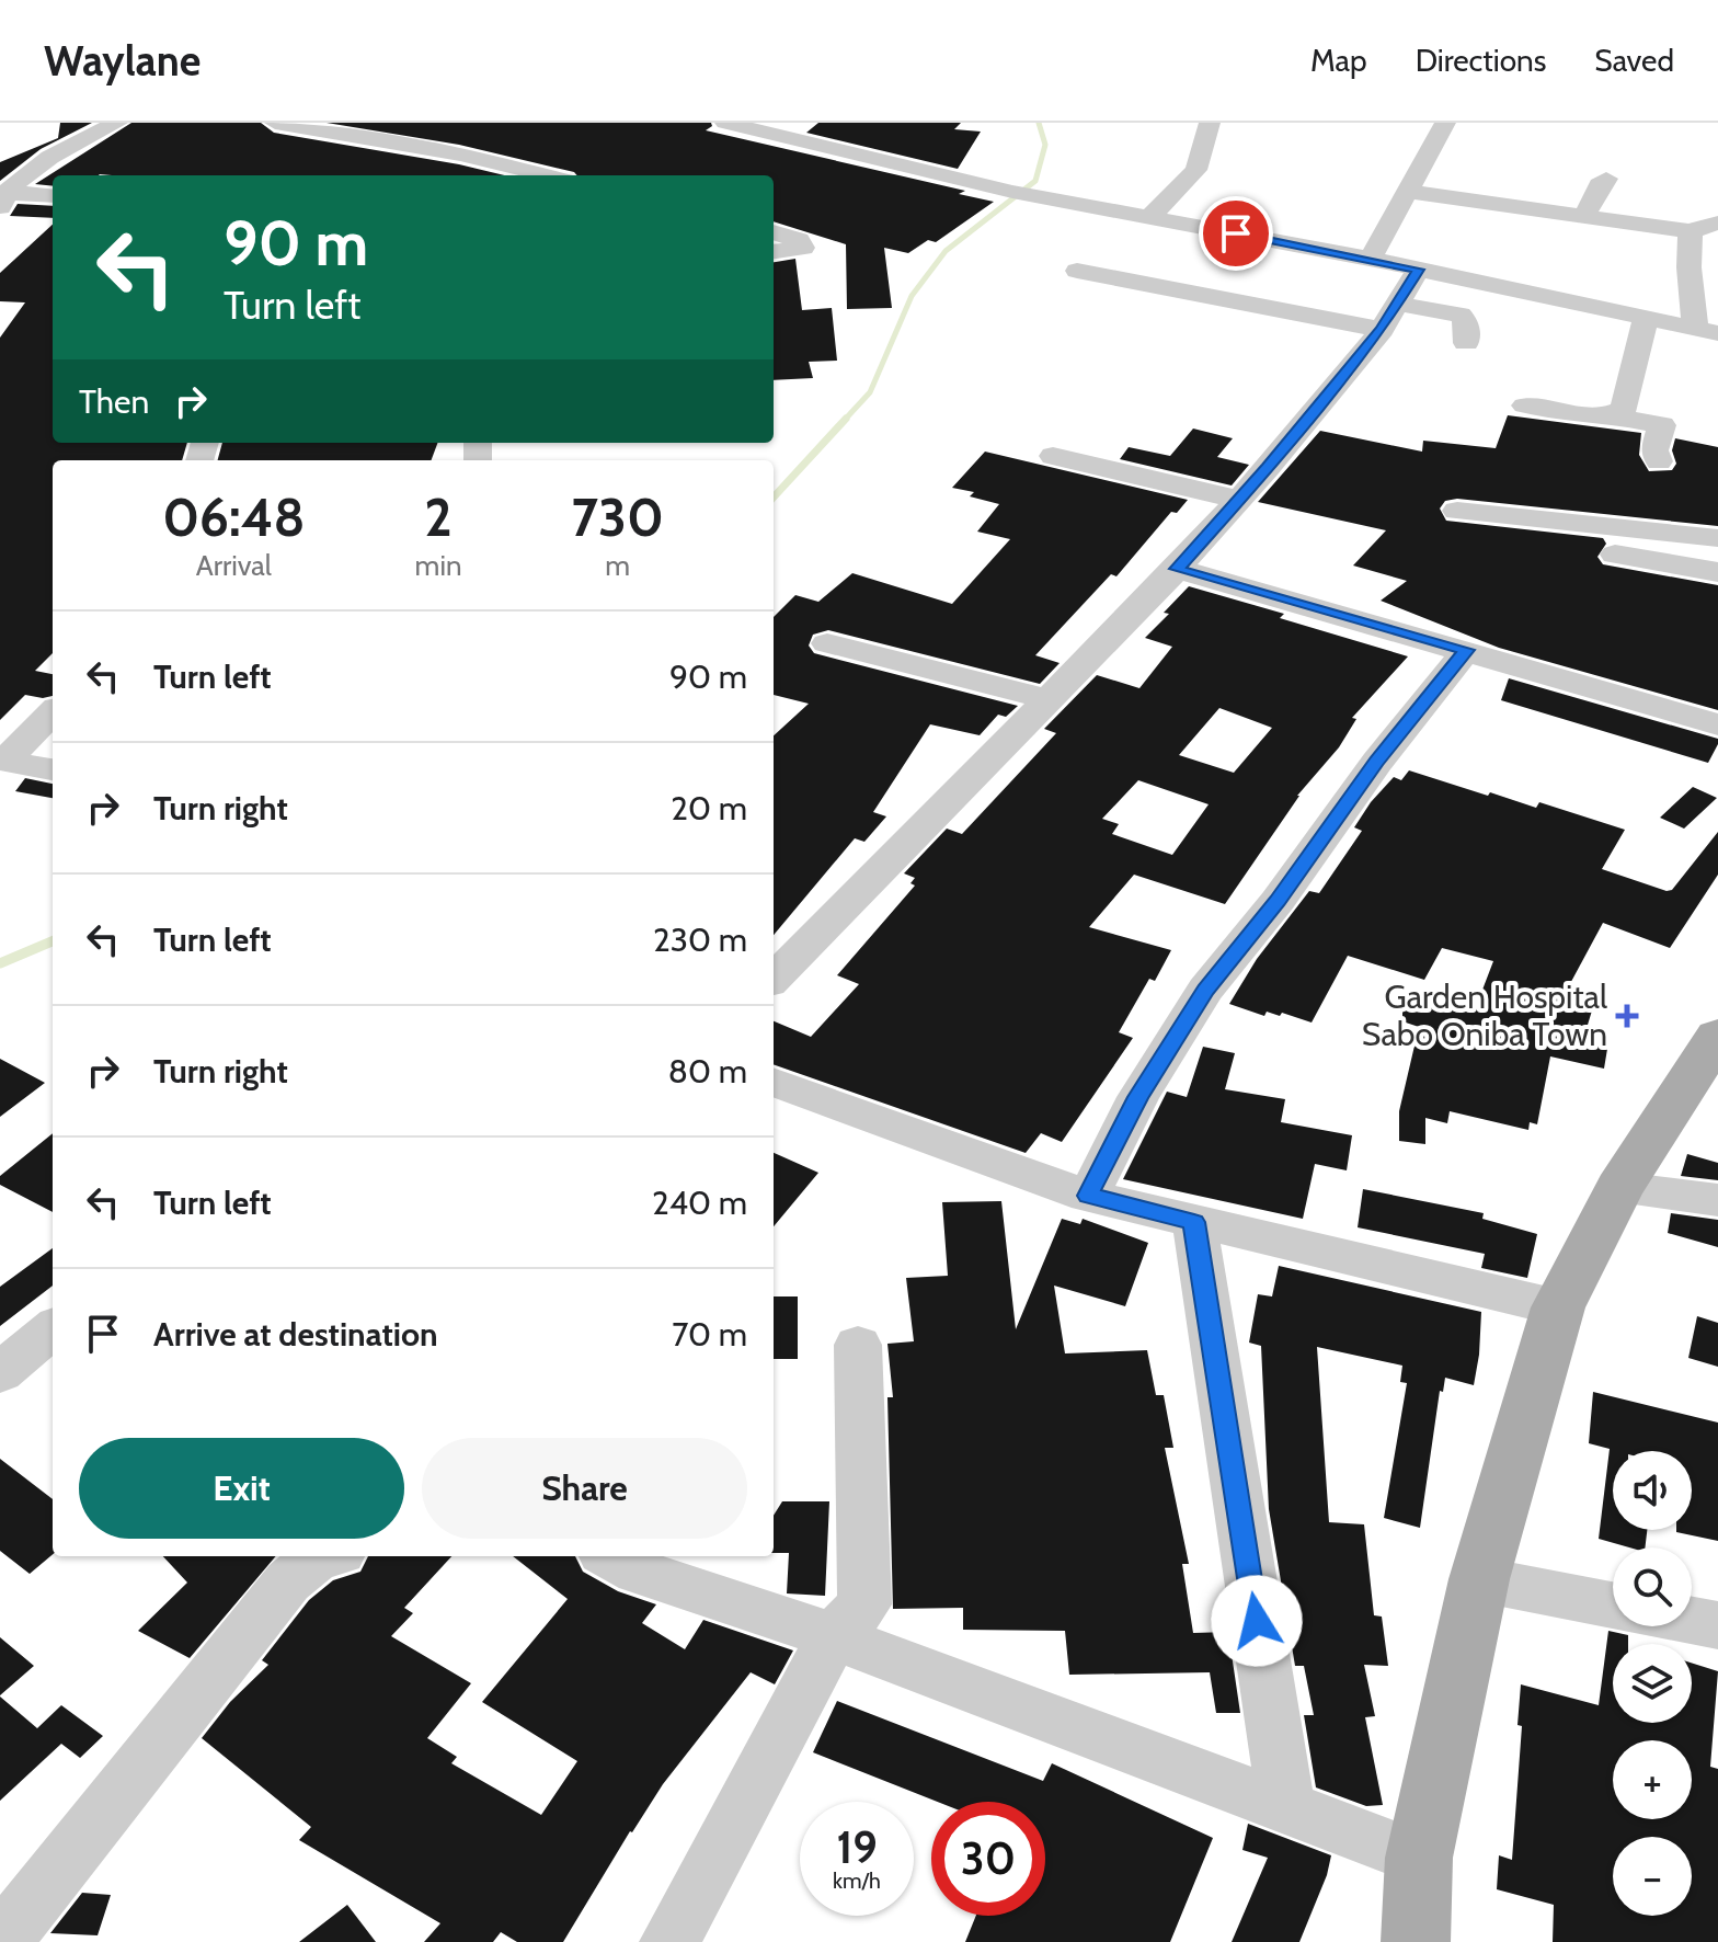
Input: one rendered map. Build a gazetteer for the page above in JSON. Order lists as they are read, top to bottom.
{
  "places": {
    "health": ["Garden Hospital Sabo Oniba Town"]
  },
  "page": {
    "header": "Waylane",
    "nav": ["Map", "Directions", "Saved"],
    "turn": ["90 m", "Turn left"],
    "then": "Then",
    "eta": [
      "06:48",
      "Arrival",
      "2",
      "min",
      "730",
      "m"
    ],
    "list": [
      {
        "name": "Turn left",
        "value": "90 m"
      },
      {
        "name": "Turn right",
        "value": "20 m"
      },
      {
        "name": "Turn left",
        "value": "230 m"
      },
      {
        "name": "Turn right",
        "value": "80 m"
      },
      {
        "name": "Turn left",
        "value": "240 m"
      },
      {
        "name": "Arrive at destination",
        "value": "70 m"
      }
    ],
    "buttons": ["Exit", "Share"],
    "map_buttons": ["+", "−"],
    "speed": "19 km/h",
    "limit": "30"
  }
}
